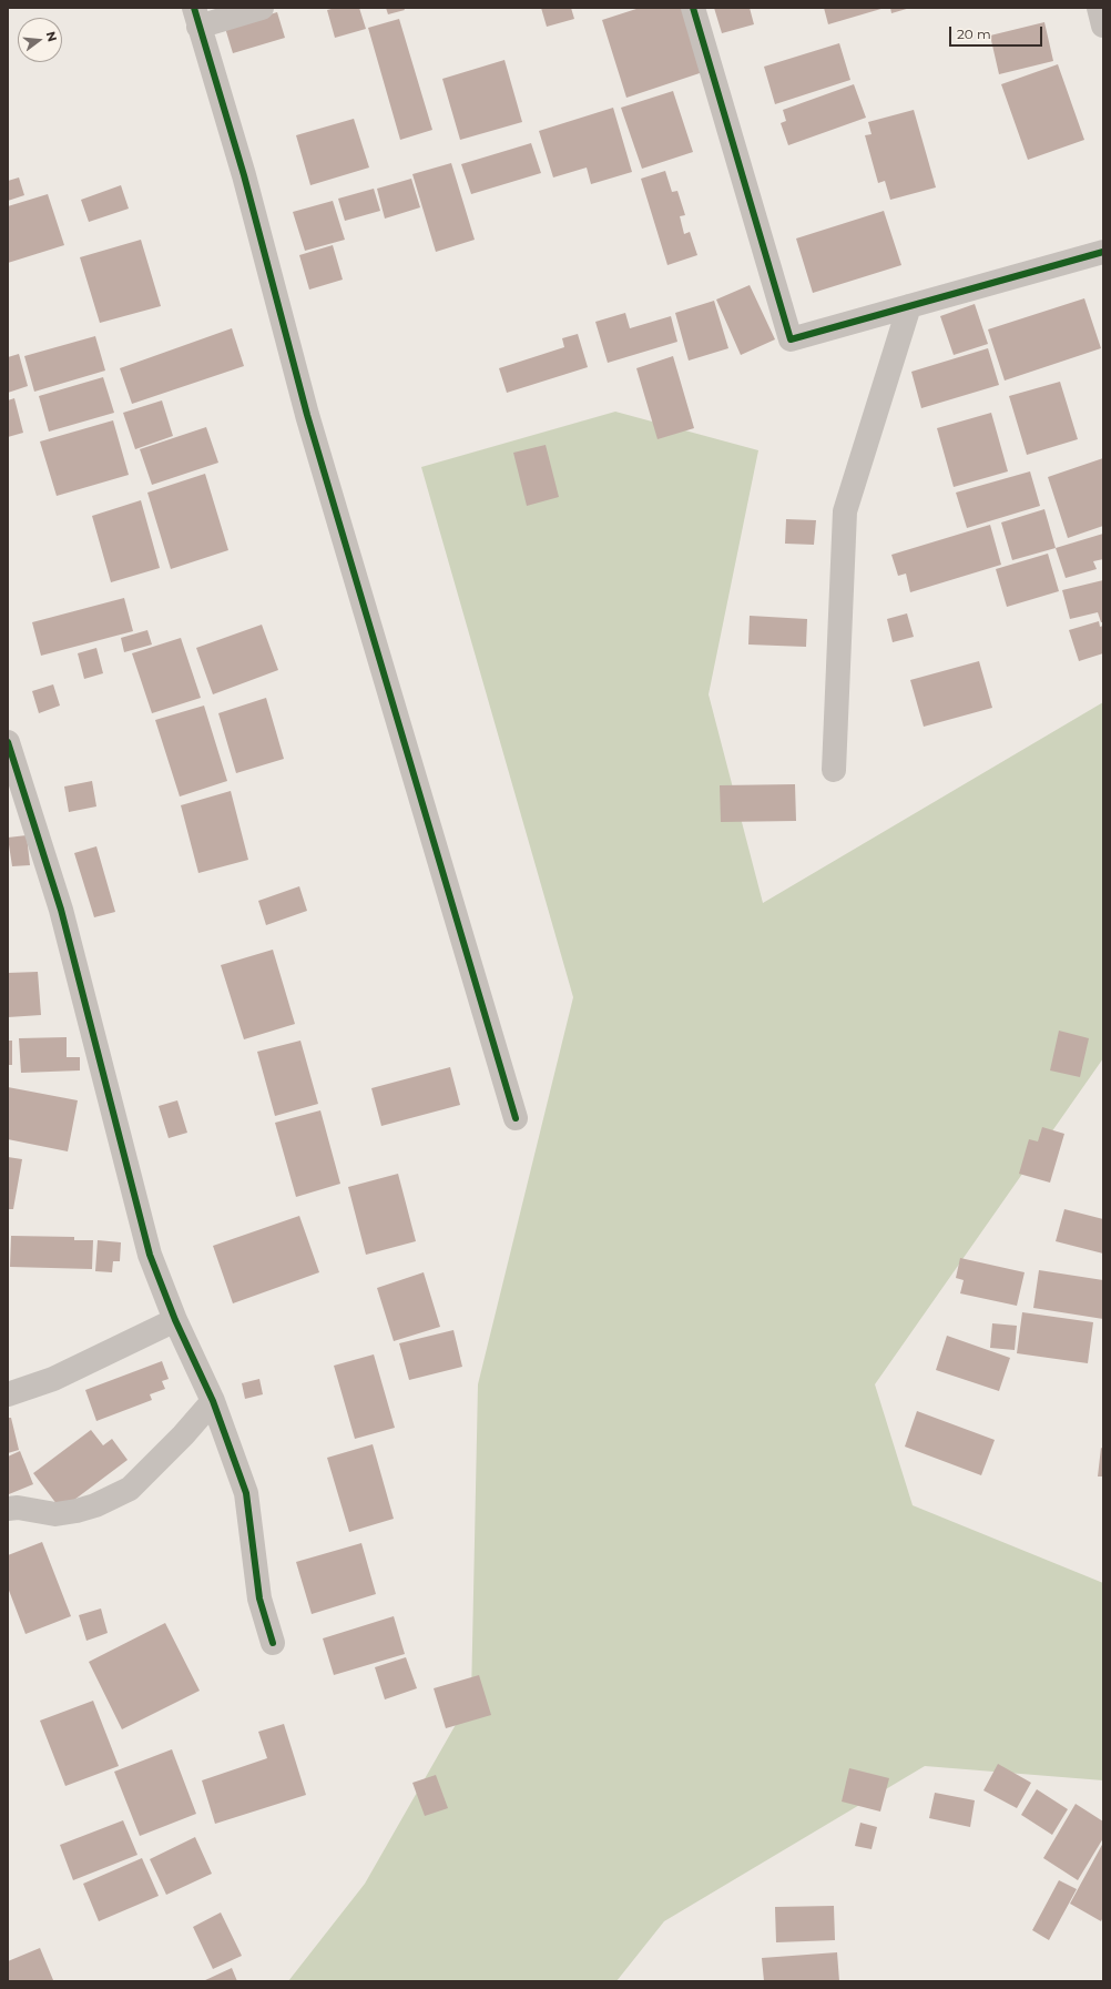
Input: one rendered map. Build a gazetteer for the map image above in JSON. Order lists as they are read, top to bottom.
{
  "scale_bar": "20 m",
  "north": "right"
}
